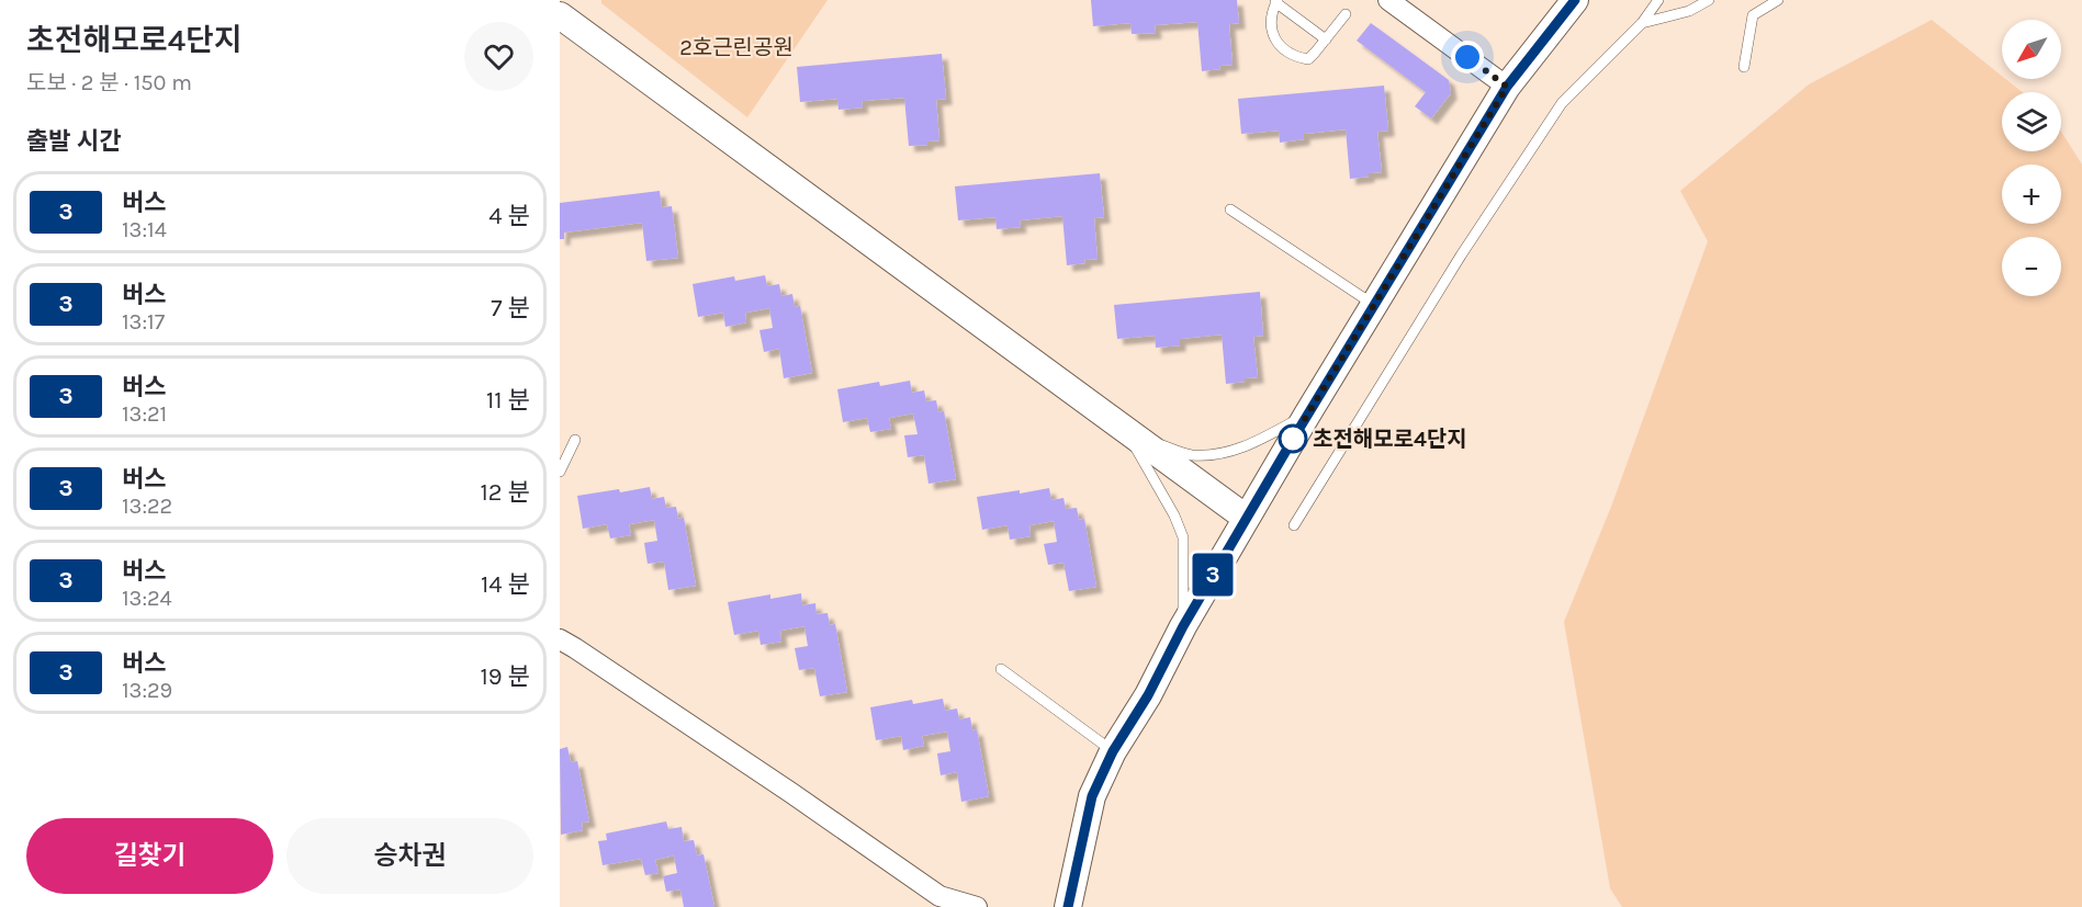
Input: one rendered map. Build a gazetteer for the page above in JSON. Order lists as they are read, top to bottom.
{
  "parks": ["2호근린공원"],
  "places": ["초전해모로4단지"],
  "lines": ["bus line 3"],
  "north": "bottom left",
  "page": {
    "heading": [
      ["초전해모로4단지", "도보 · 2 분 · 150 m"],
      "출발 시간"
    ],
    "on_map": "3",
    "map_buttons": ["+", "−"],
    "list": [
      {
        "mark": "3",
        "name": "버스",
        "note": "13:14",
        "value": "4 분"
      },
      {
        "mark": "3",
        "name": "버스",
        "note": "13:17",
        "value": "7 분"
      },
      {
        "mark": "3",
        "name": "버스",
        "note": "13:21",
        "value": "11 분"
      },
      {
        "mark": "3",
        "name": "버스",
        "note": "13:22",
        "value": "12 분"
      },
      {
        "mark": "3",
        "name": "버스",
        "note": "13:24",
        "value": "14 분"
      },
      {
        "mark": "3",
        "name": "버스",
        "note": "13:29",
        "value": "19 분"
      }
    ],
    "buttons": ["길찾기", "승차권"]
  }
}
